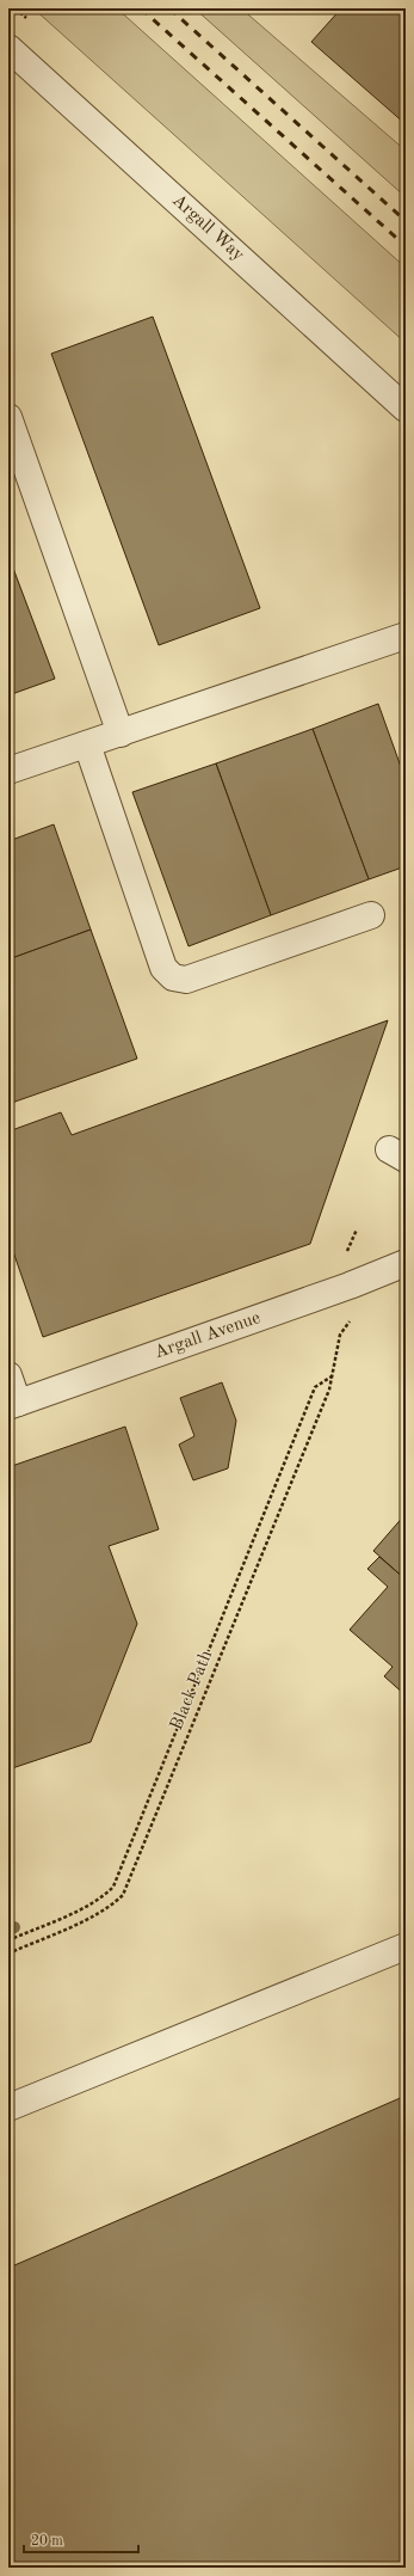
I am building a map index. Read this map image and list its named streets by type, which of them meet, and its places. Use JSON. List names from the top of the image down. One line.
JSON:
{"streets":{"street":["Argall Way","Argall Avenue"],"path":["Black Path"]},"scale_bar":"20 m"}
